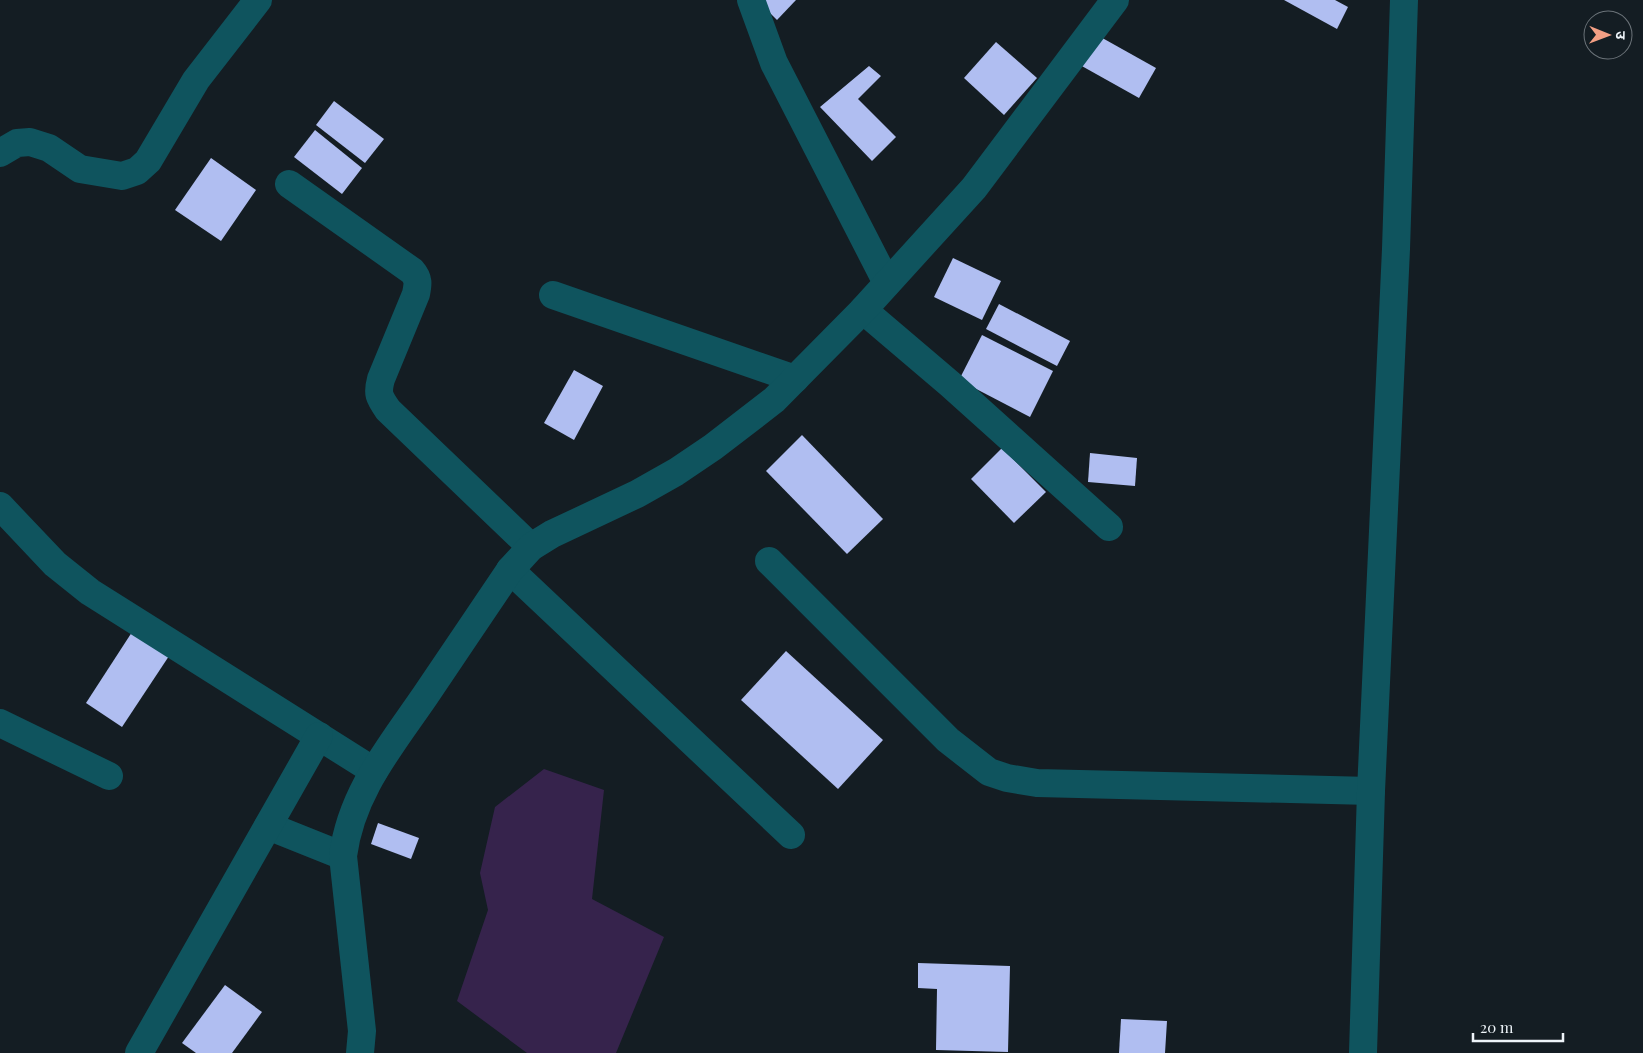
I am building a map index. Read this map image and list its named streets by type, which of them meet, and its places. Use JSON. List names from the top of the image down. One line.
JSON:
{"scale_bar":"20 m","north":"right"}
